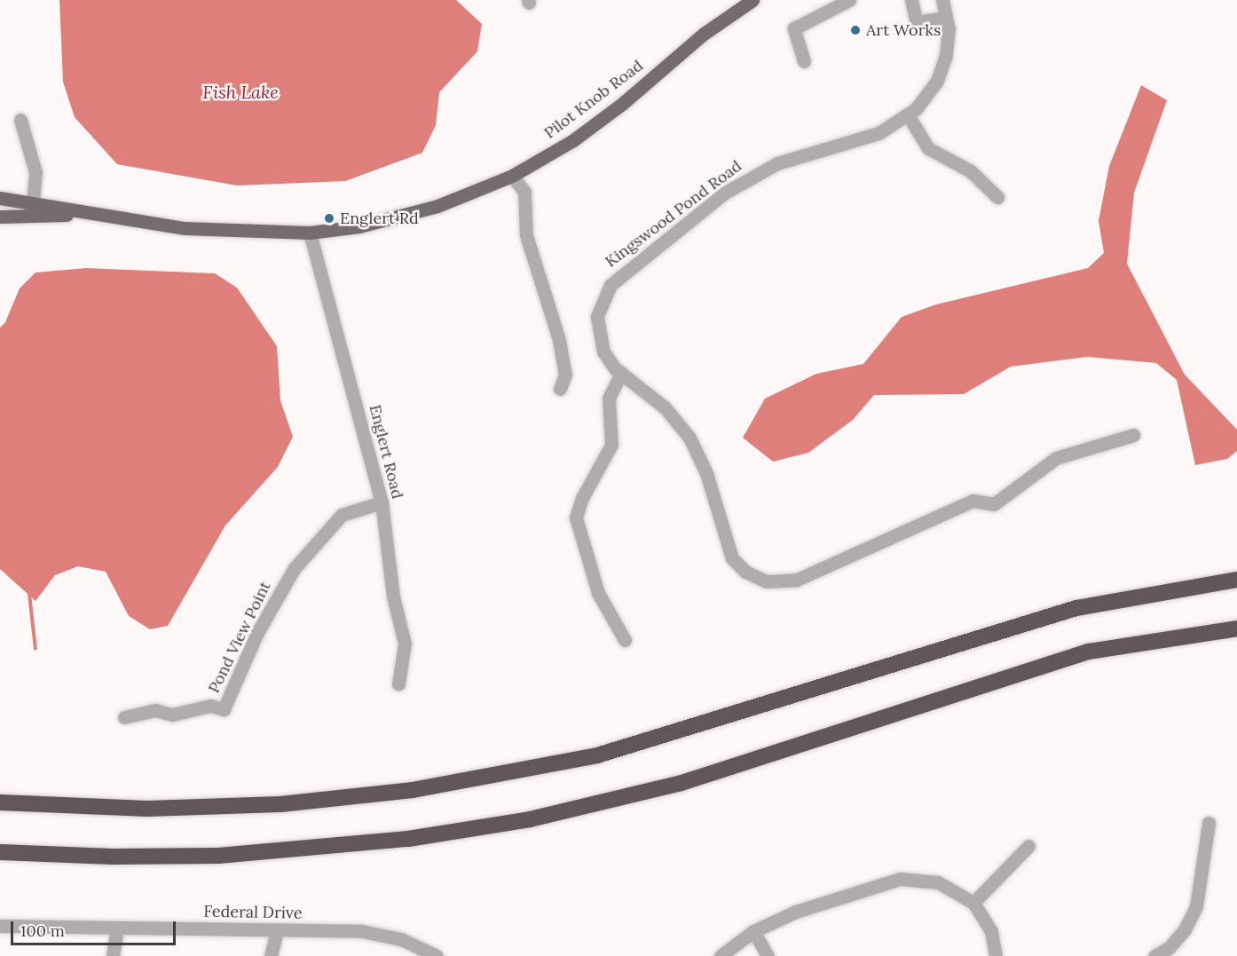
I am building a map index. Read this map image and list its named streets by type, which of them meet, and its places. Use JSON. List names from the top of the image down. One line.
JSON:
{"streets":{"main road":["Pilot Knob Road"],"street":["Kingswood Pond Road","Englert Road","Pond View Point","Federal Drive"]},"crossings":[["Pilot Knob Road","Englert Road"],["Englert Road","Pond View Point"]],"water":["Fish Lake"],"places":["Art Works","Englert Rd"],"scale_bar":"100 m"}
